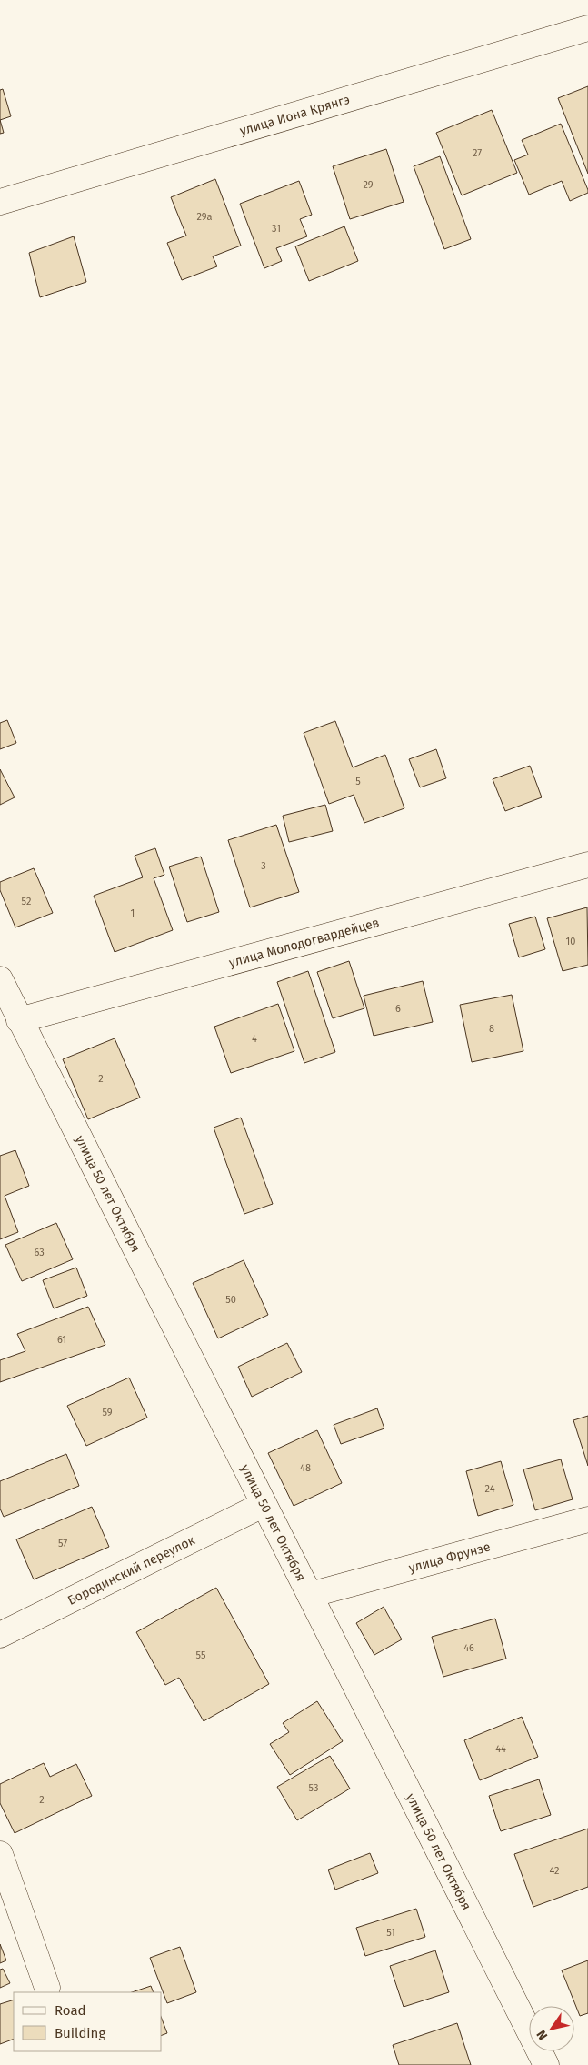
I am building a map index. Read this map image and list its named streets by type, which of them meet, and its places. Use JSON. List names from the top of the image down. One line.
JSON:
{"streets":{"street":["улица Иона Крянгэ","улица Молодогвардейцев","улица 50 лет Октября","улица Фрунзе","Бородинский переулок"]},"crossings":[["улица Молодогвардейцев","улица 50 лет Октября"],["улица 50 лет Октября","улица Фрунзе"],["улица 50 лет Октября","Бородинский переулок"]],"house_numbers":["27","29","29а","31","5","3","52","1","10","6","8","4","2","63","50","61","59","48","24","57","46","55","44","53","2","42","51"],"legend":["Road","Building"],"north":"bottom left"}
